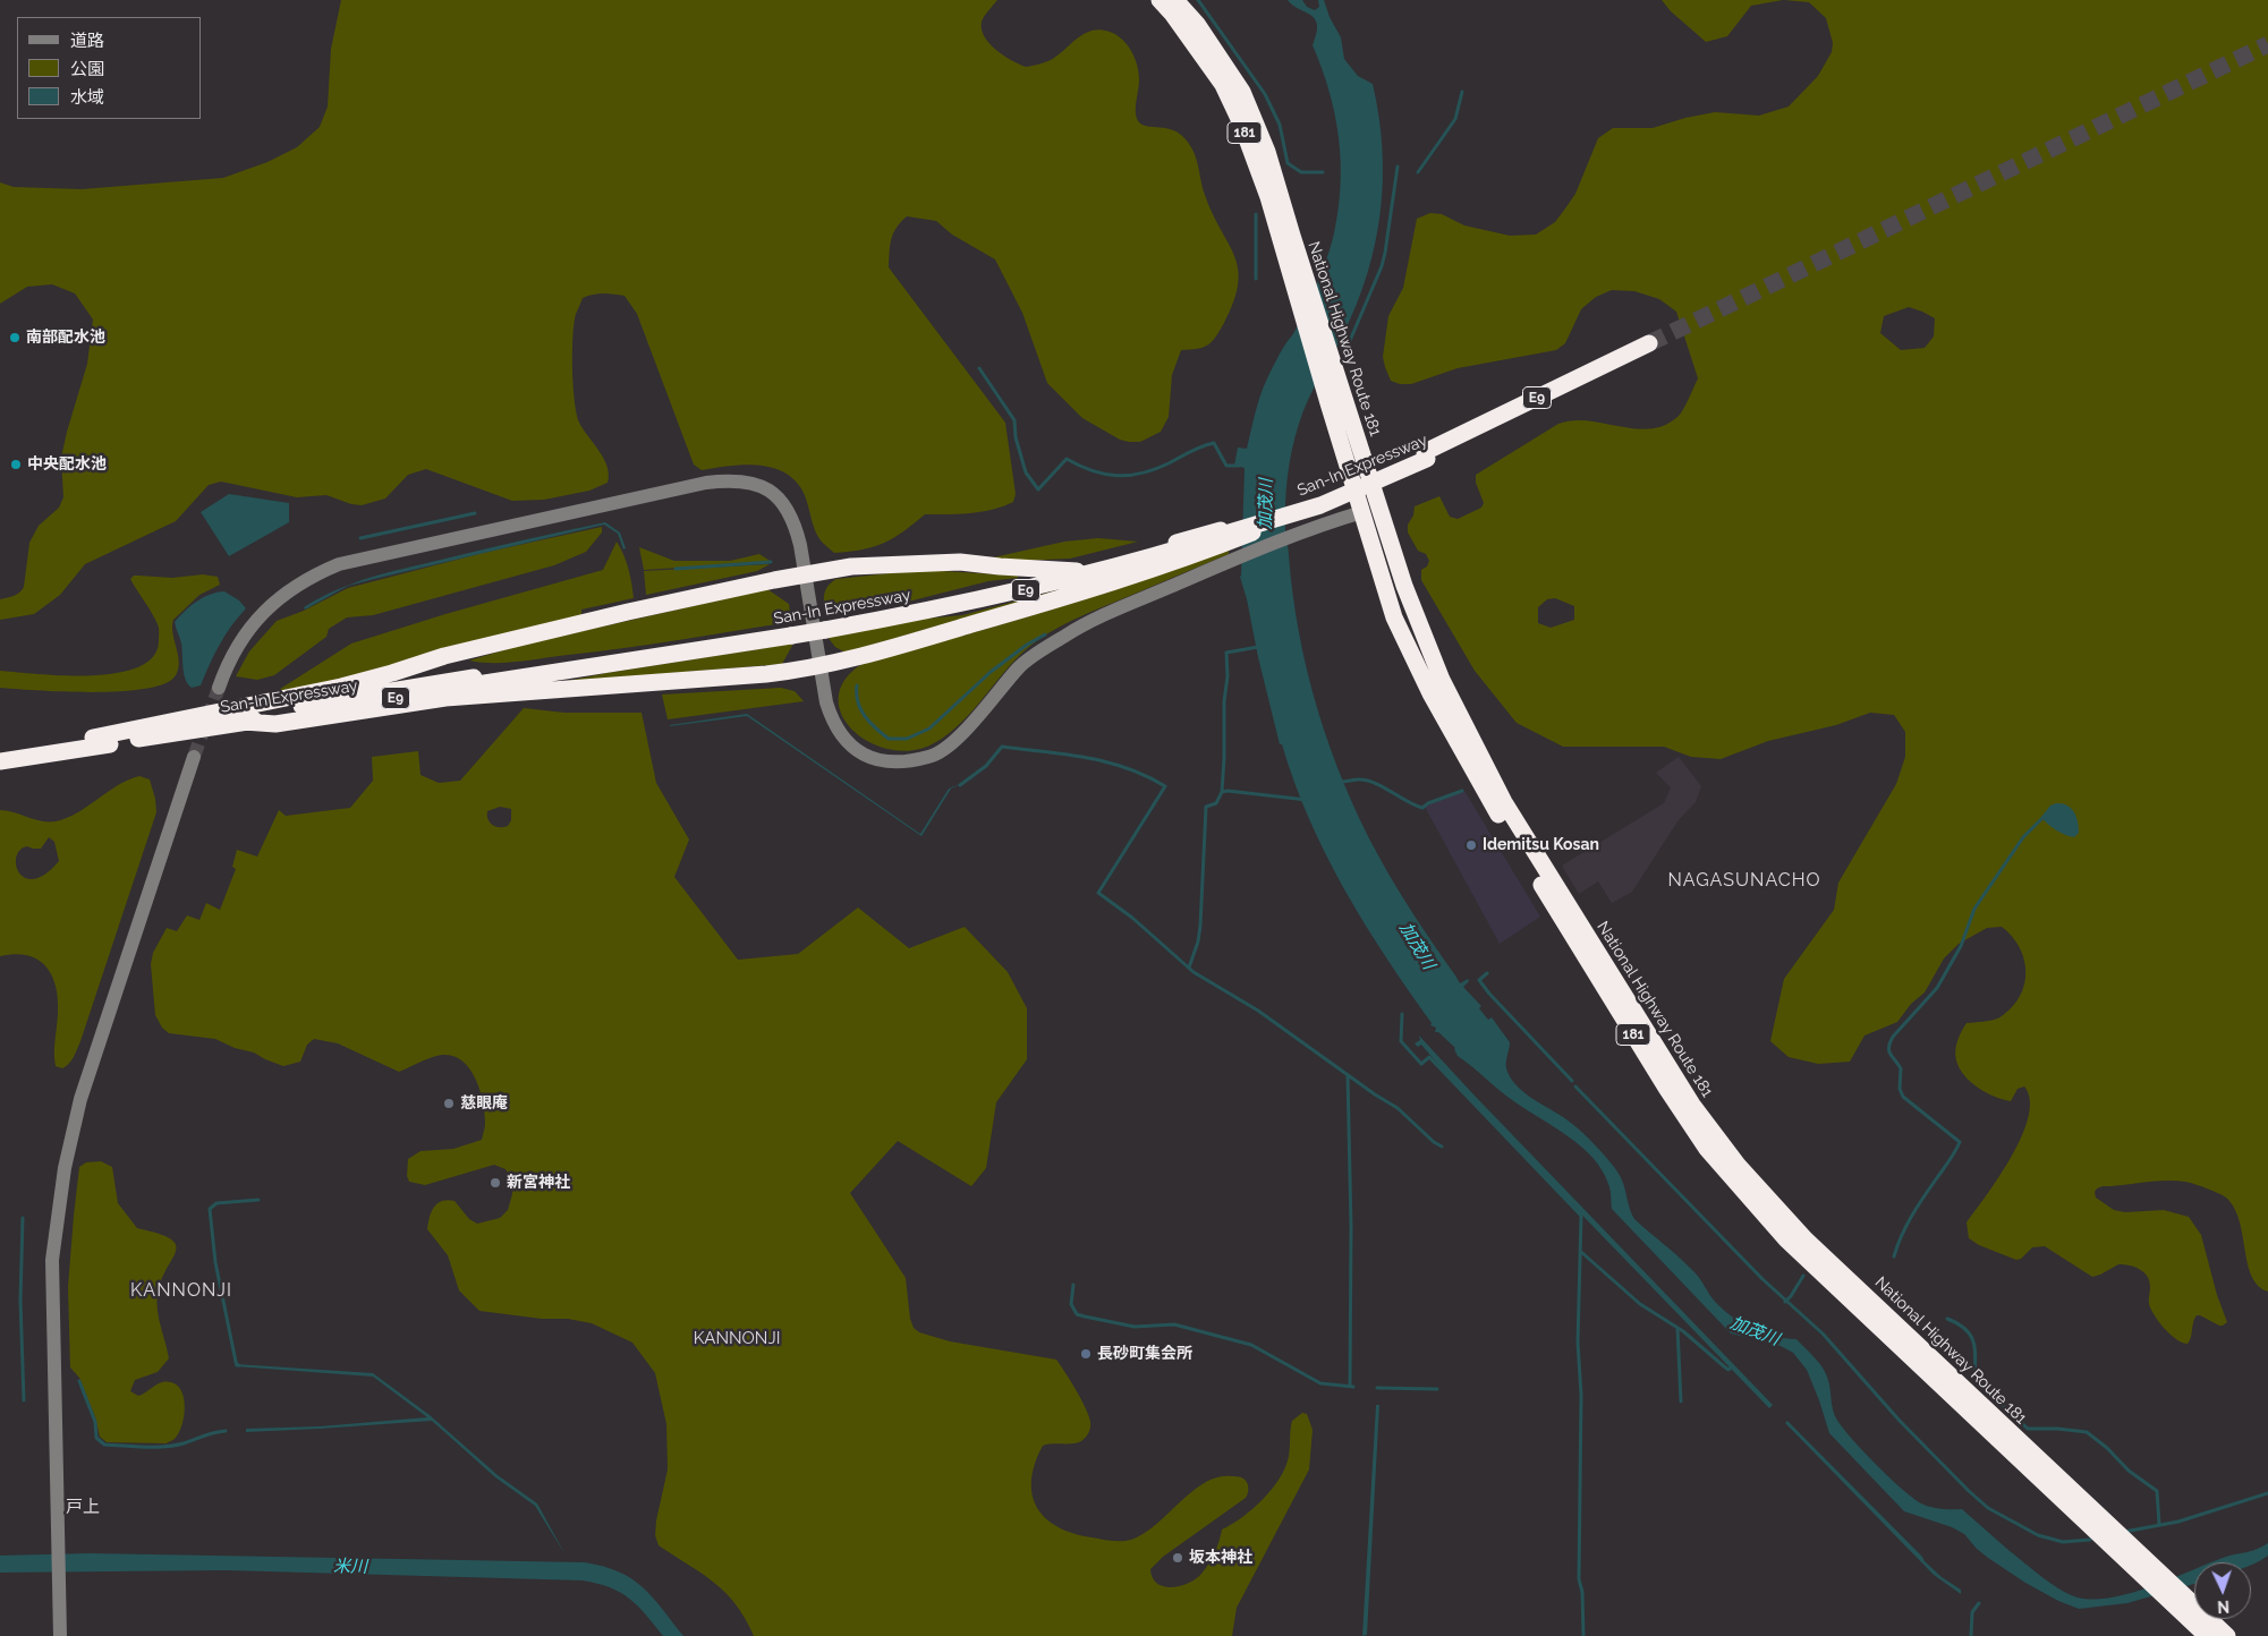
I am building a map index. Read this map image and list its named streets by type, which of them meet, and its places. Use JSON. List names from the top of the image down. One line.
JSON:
{"streets":{"highway":["181","National Highway Route 181","E9","San-In Expressway"]},"districts":["NAGASUNACHO","KANNONJI","KANNONJI","戸上"],"water":["加茂川","米川"],"places":["南部配水池","中央配水池","Idemitsu Kosan","慈眼庵","新宮神社","長砂町集会所","坂本神社"],"legend":["道路","公園","水域"],"north":"bottom"}
